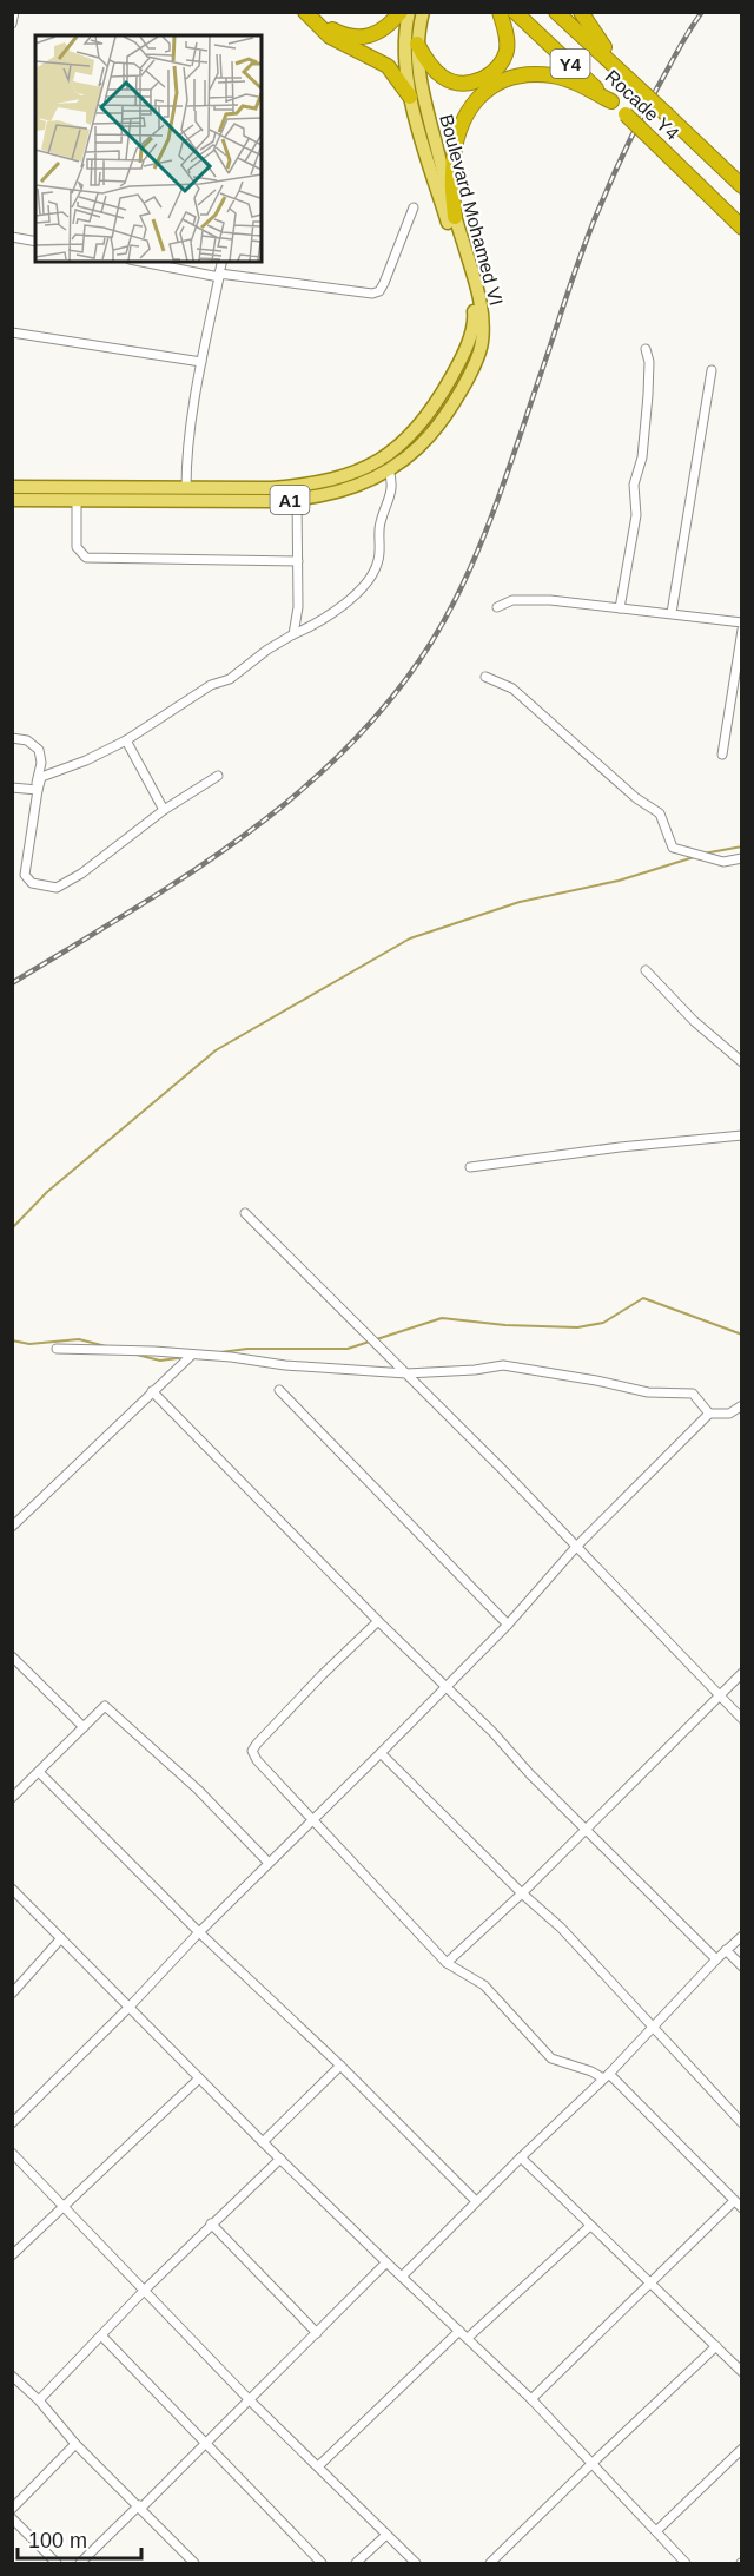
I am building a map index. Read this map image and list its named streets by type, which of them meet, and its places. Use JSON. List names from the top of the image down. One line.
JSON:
{"streets":{"highway":["Y4","Rocade Y4"],"main road":["Boulevard Mohamed VI","A1"]},"scale_bar":"100 m"}
